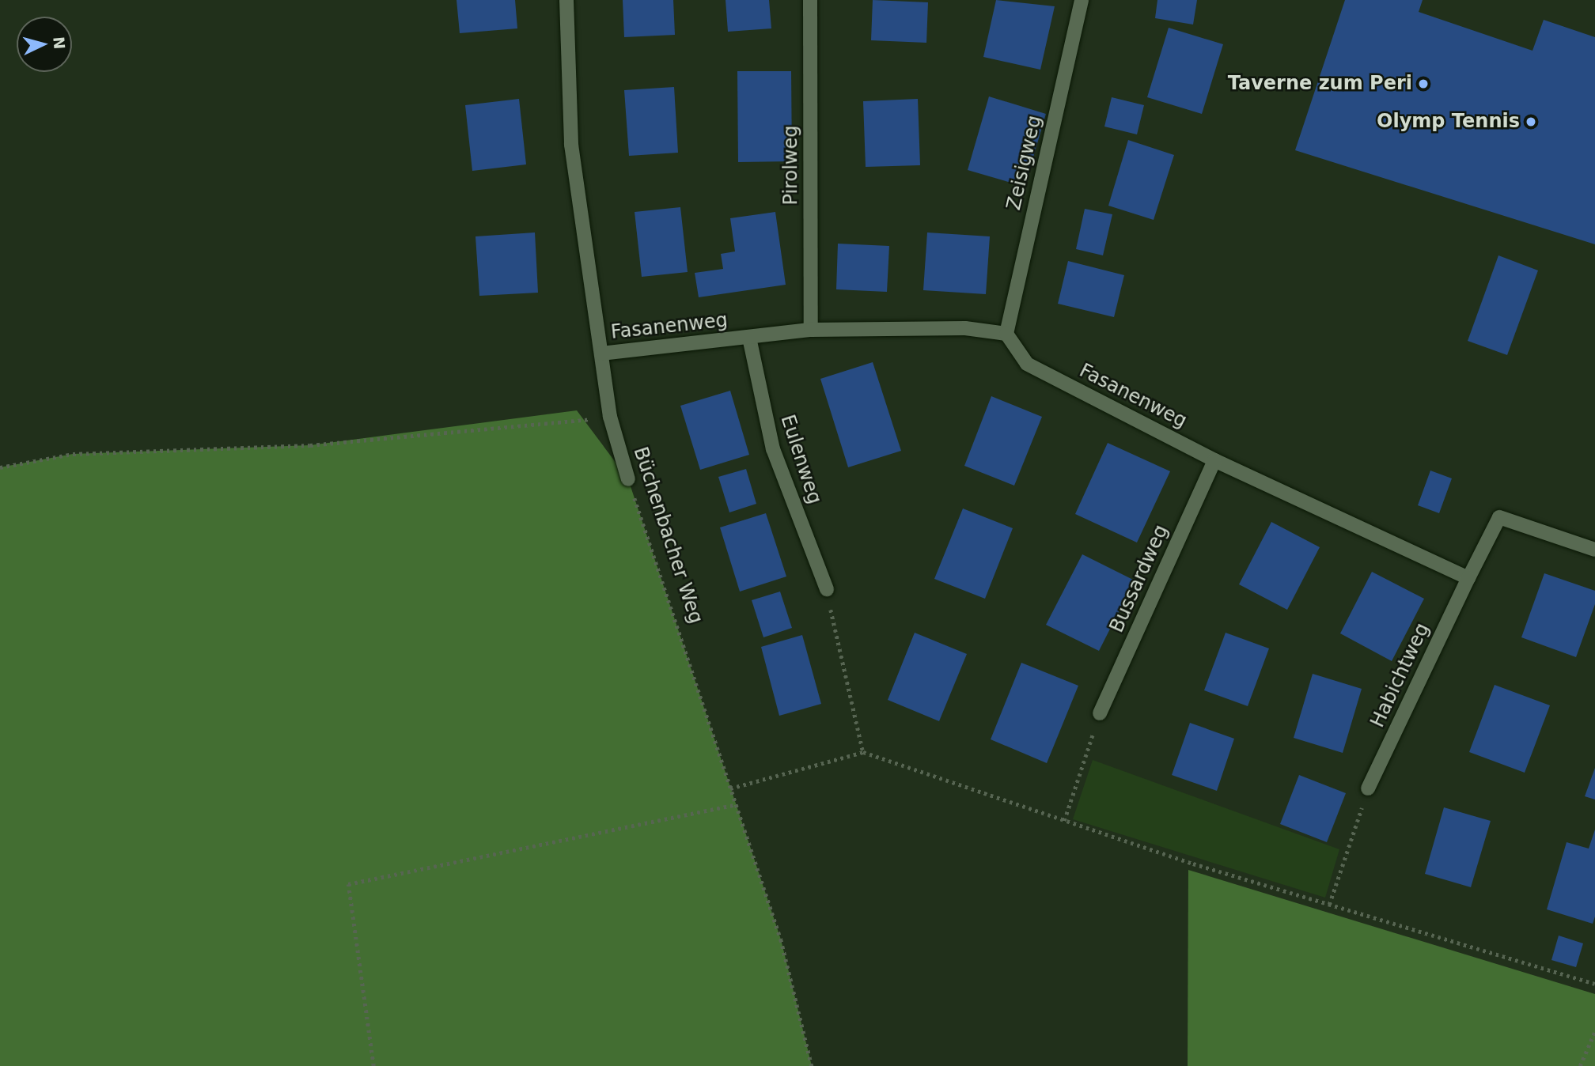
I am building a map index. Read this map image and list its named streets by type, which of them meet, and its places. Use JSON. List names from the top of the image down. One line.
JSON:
{"streets":{"street":["Zeisigweg","Pirolweg","Fasanenweg","Eulenweg","Büchenbacher Weg","Bussardweg","Habichtweg"]},"crossings":[["Zeisigweg","Fasanenweg"],["Pirolweg","Fasanenweg"],["Fasanenweg","Eulenweg"],["Fasanenweg","Büchenbacher Weg"],["Fasanenweg","Bussardweg"],["Fasanenweg","Habichtweg"]],"places":["Taverne zum Peri","Olymp Tennis"],"north":"right"}
